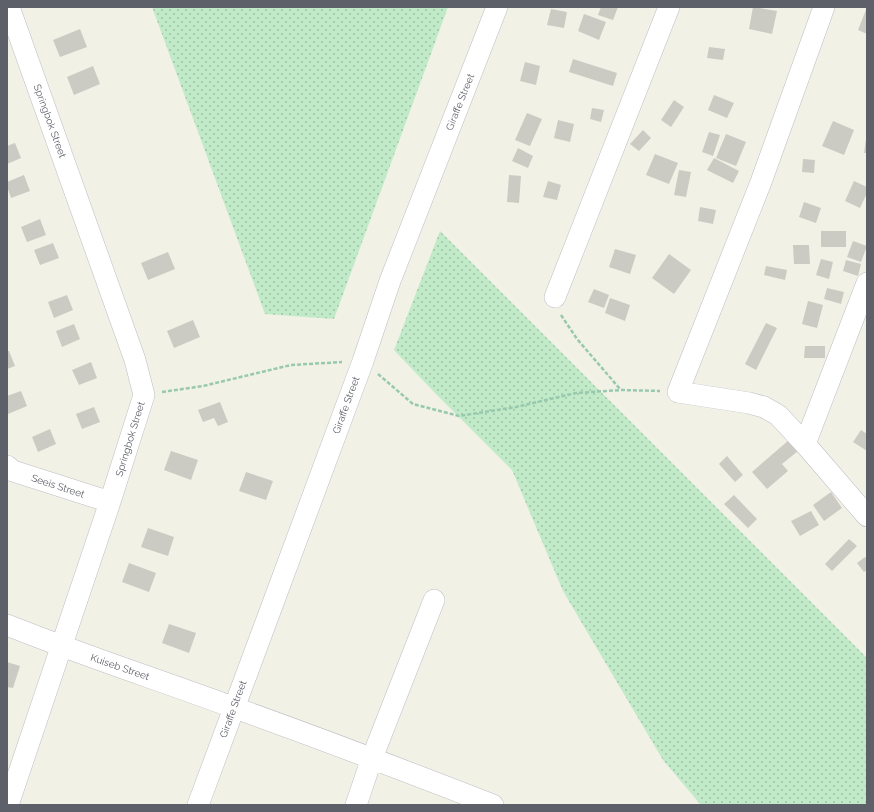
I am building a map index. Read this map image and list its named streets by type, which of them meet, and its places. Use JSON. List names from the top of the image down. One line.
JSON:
{"streets":{"street":["Giraffe Street","Springbok Street","Seeis Street","Kuiseb Street"]},"crossings":[["Giraffe Street","Kuiseb Street"],["Springbok Street","Seeis Street"],["Springbok Street","Kuiseb Street"]]}
